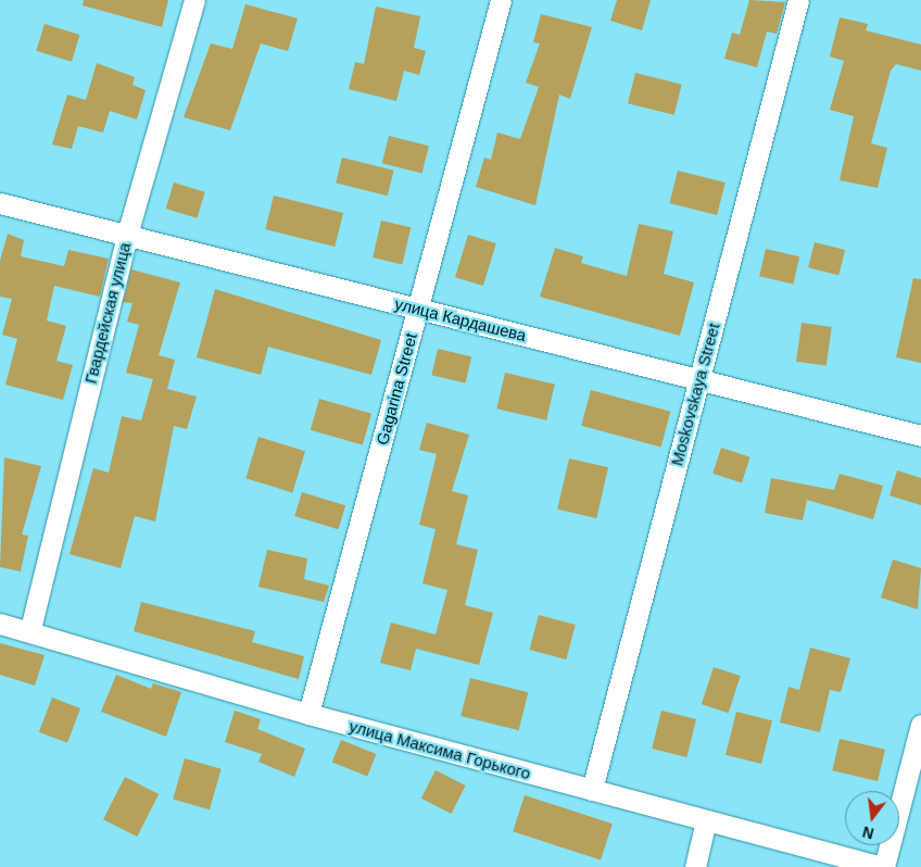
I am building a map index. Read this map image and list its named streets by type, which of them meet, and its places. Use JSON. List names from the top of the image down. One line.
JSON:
{"streets":{"street":["Гвардейская улица","улица Кардашева","Gagarina Street","Moskovskaya Street","улица Максима Горького"]},"crossings":[["Гвардейская улица","улица Кардашева"],["Гвардейская улица","улица Максима Горького"],["улица Кардашева","Gagarina Street"],["улица Кардашева","Moskovskaya Street"],["Gagarina Street","улица Максима Горького"],["Moskovskaya Street","улица Максима Горького"]],"north":"bottom"}
